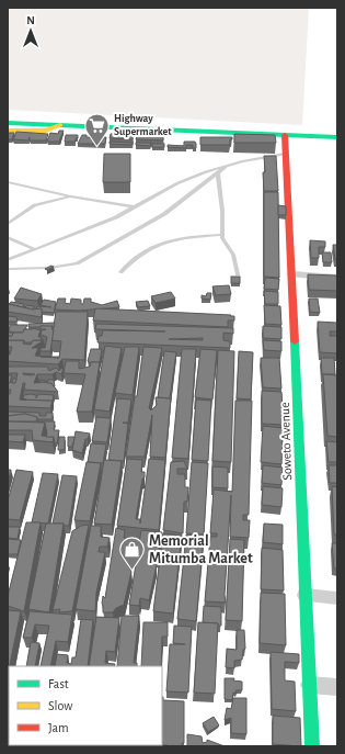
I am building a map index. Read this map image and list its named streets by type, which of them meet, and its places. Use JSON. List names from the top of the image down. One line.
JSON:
{"streets":{"main road":["Soweto Avenue"]},"places":{"supermarket":["Highway Supermarket"],"shop":["Memorial Mitumba Market"]},"legend":["Fast","Slow","Jam"],"north":"top"}
